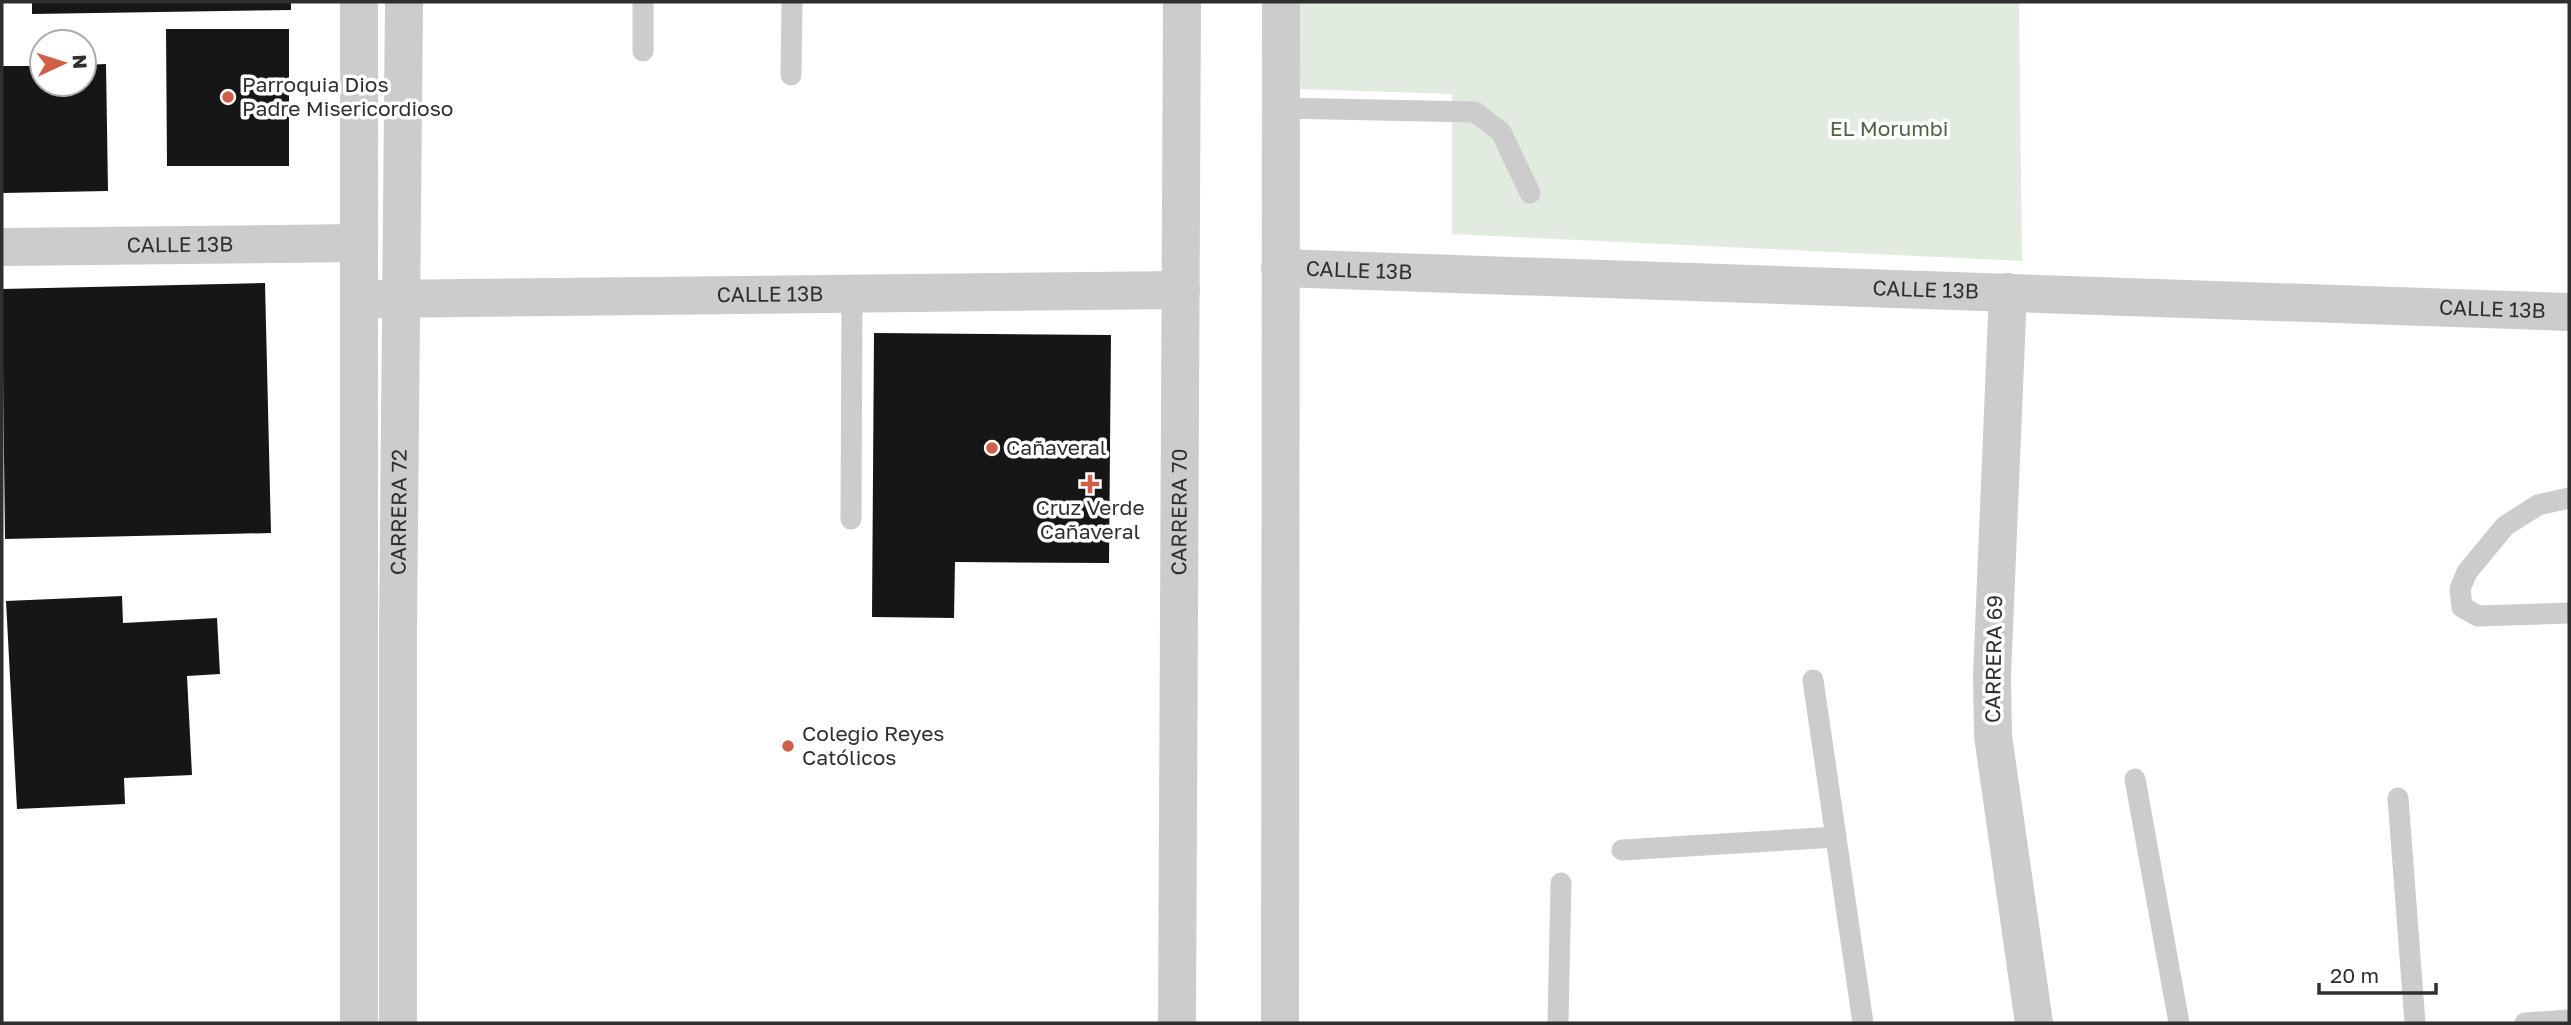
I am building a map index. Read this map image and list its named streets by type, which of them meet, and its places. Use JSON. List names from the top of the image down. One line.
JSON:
{"streets":{"street":["CALLE 13B","CARRERA 72","CARRERA 70","CARRERA 69"]},"crossings":[["CALLE 13B","CARRERA 72"],["CALLE 13B","CARRERA 70"],["CALLE 13B","CARRERA 69"]],"parks":["EL Morumbi"],"places":{"other":["Parroquia Dios Padre Misericordioso","Cañaveral","Colegio Reyes Católicos"],"health":["Cruz Verde Cañaveral"]},"scale_bar":"20 m","north":"right"}
